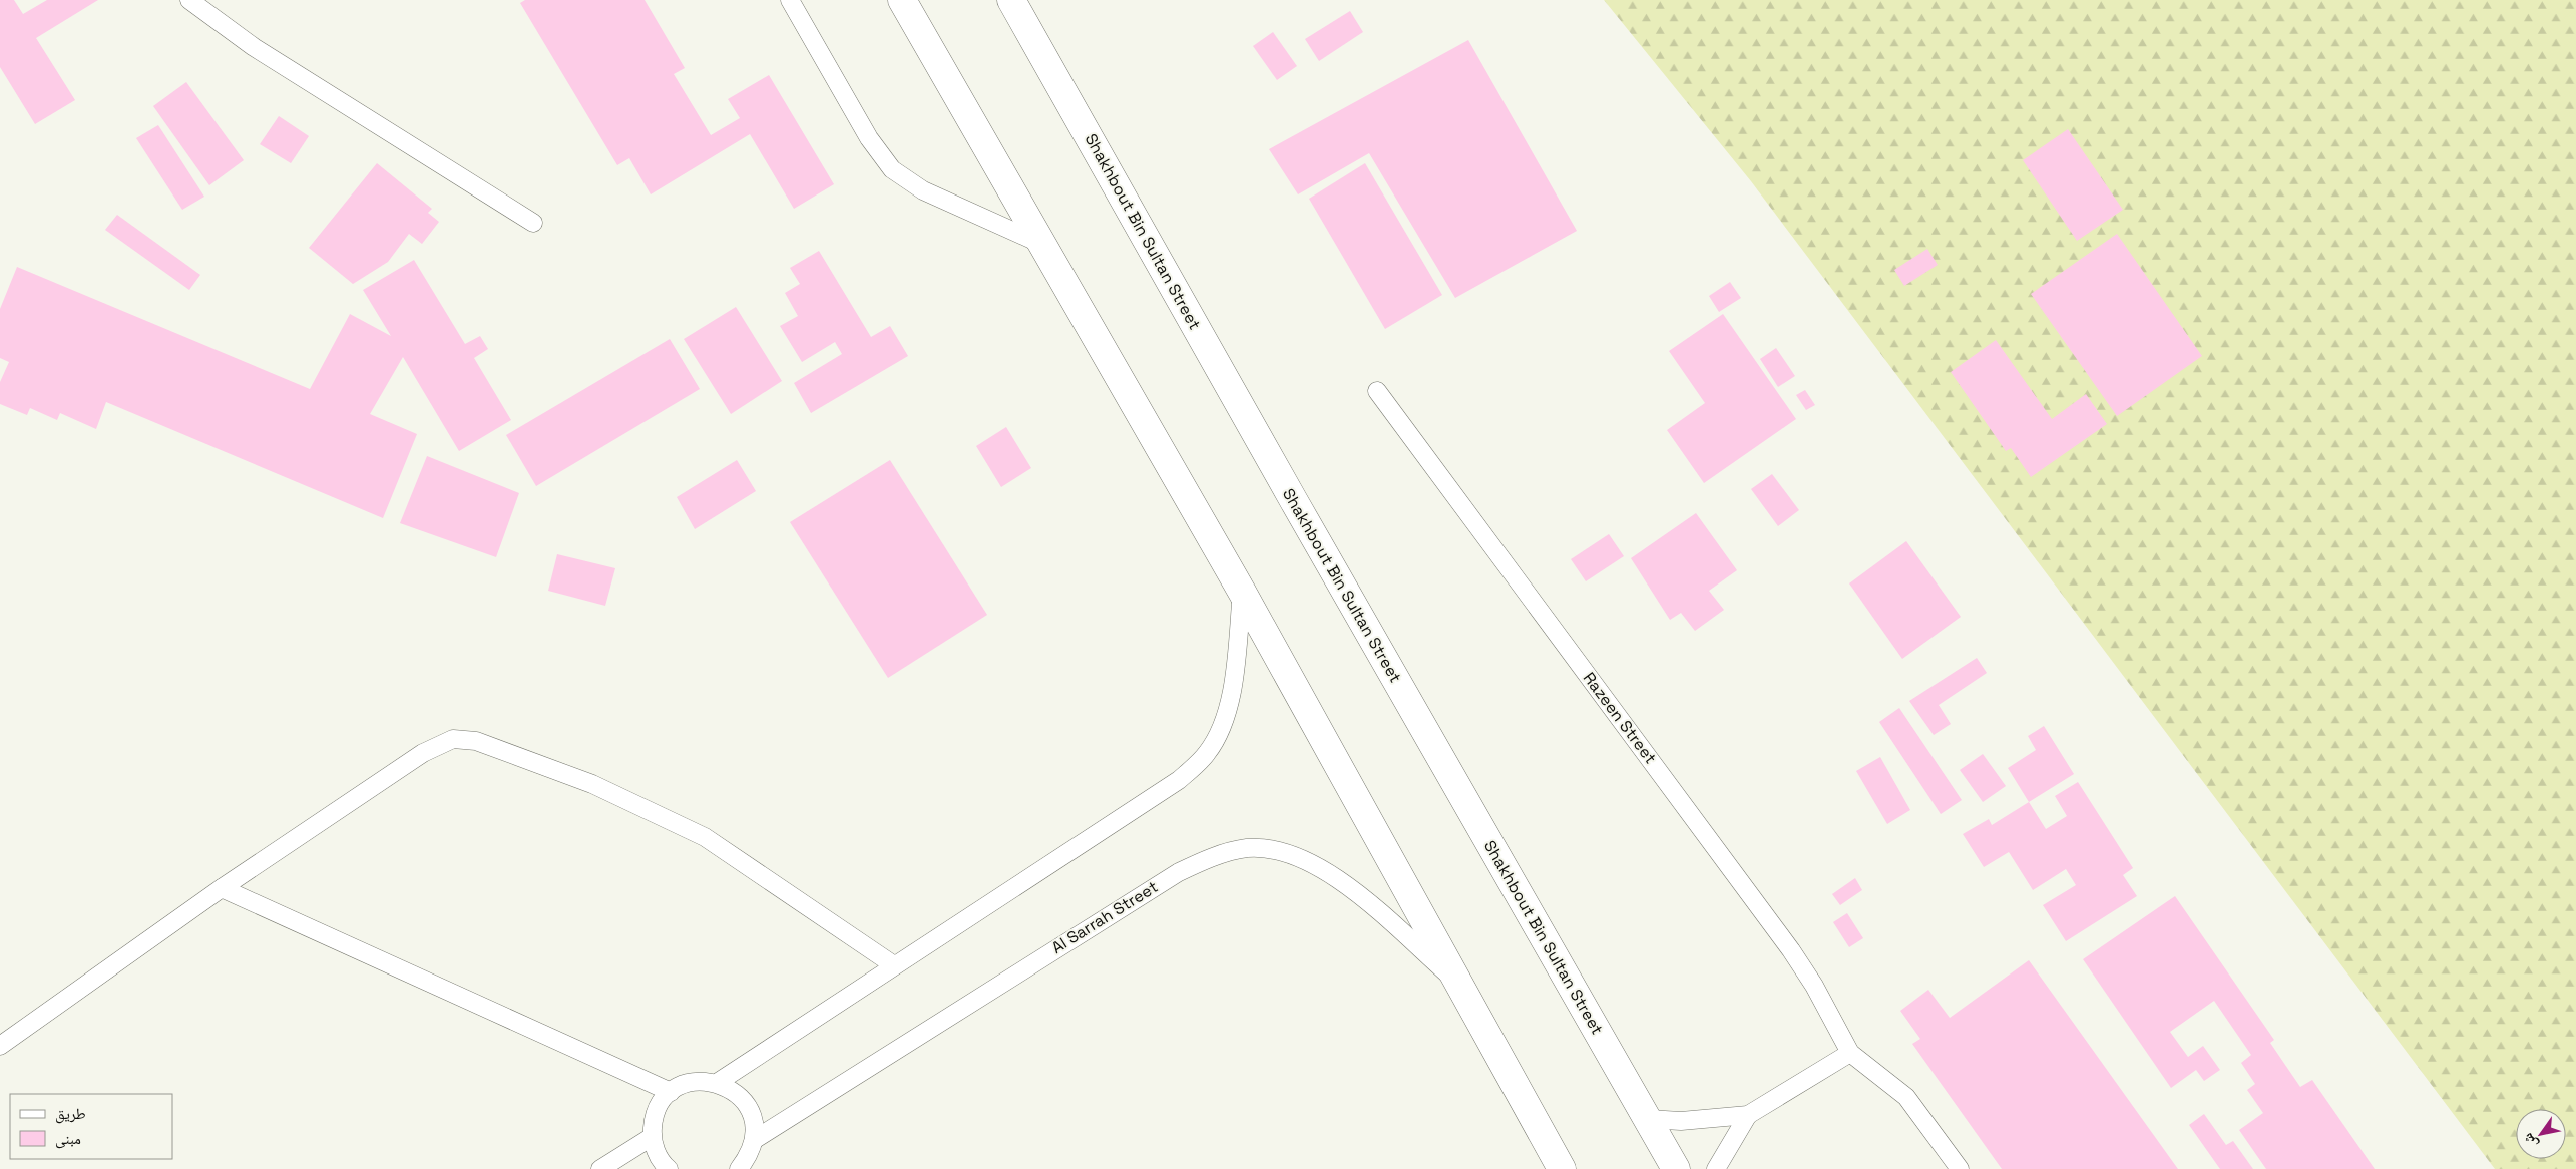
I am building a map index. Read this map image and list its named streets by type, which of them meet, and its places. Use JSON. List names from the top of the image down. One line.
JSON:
{"streets":{"main road":["Shakhbout Bin Sultan Street"],"lane":["Razeen Street","Al Sarrah Street"]},"legend":["طريق","مبنى"],"north":"bottom left"}
